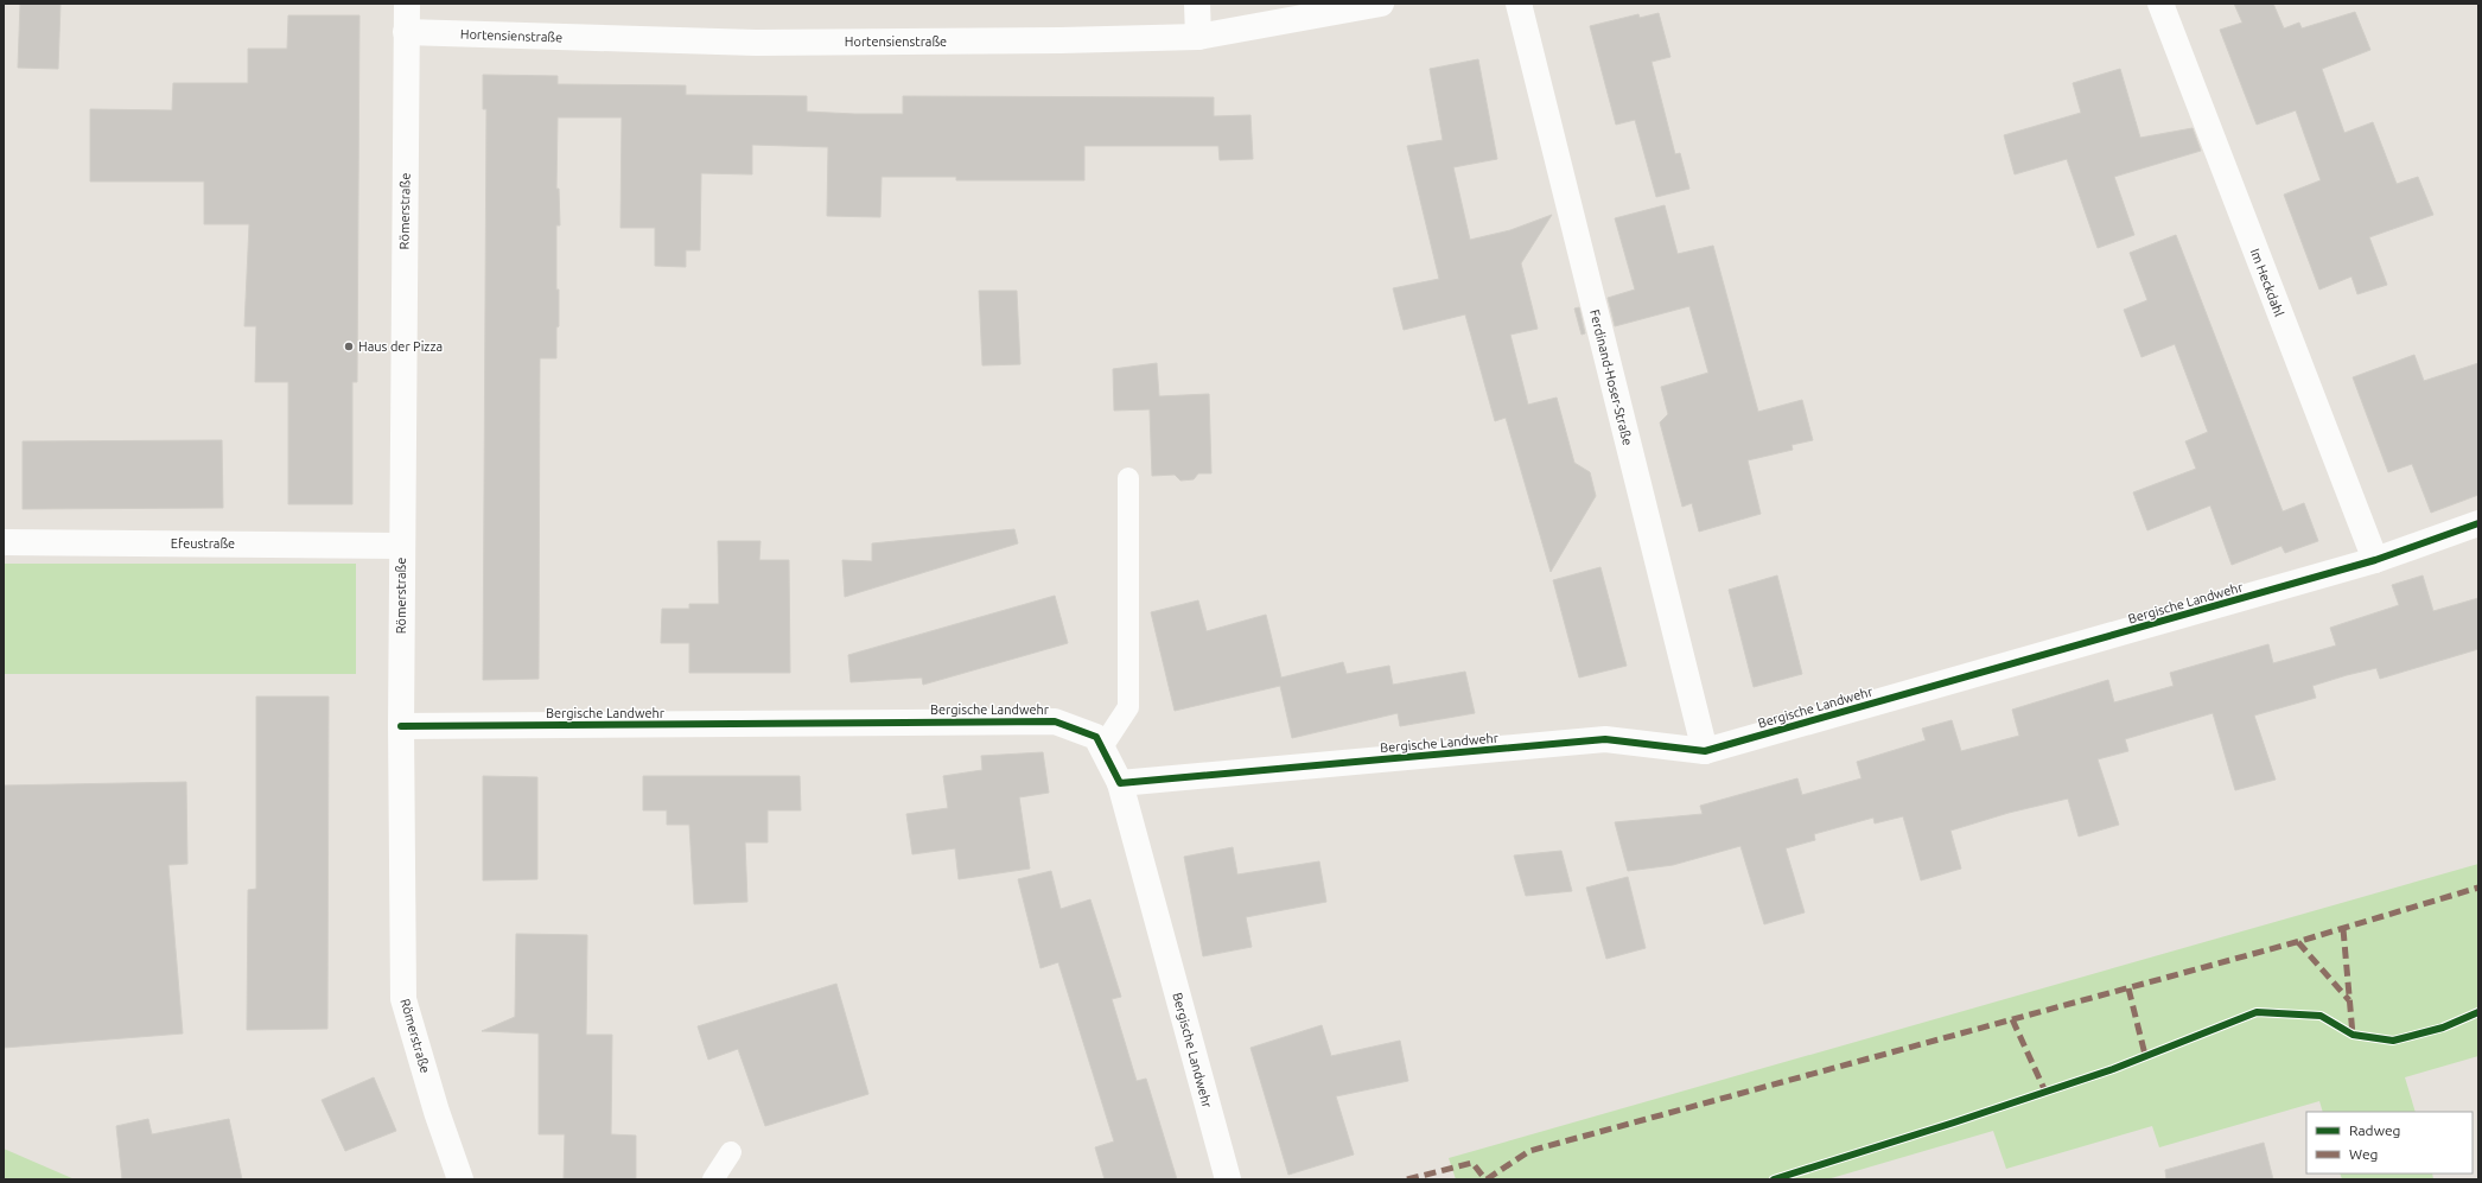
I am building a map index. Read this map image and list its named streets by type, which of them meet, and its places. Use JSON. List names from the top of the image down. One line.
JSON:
{"streets":{"street":["Hortensienstraße","Römerstraße","Im Heckdahl","Ferdinand-Hoser-Straße","Efeustraße","Bergische Landwehr"]},"crossings":[["Hortensienstraße","Römerstraße"],["Römerstraße","Efeustraße"],["Römerstraße","Bergische Landwehr"],["Im Heckdahl","Bergische Landwehr"],["Ferdinand-Hoser-Straße","Bergische Landwehr"]],"places":["Haus der Pizza"],"legend":["Radweg","Weg"]}
